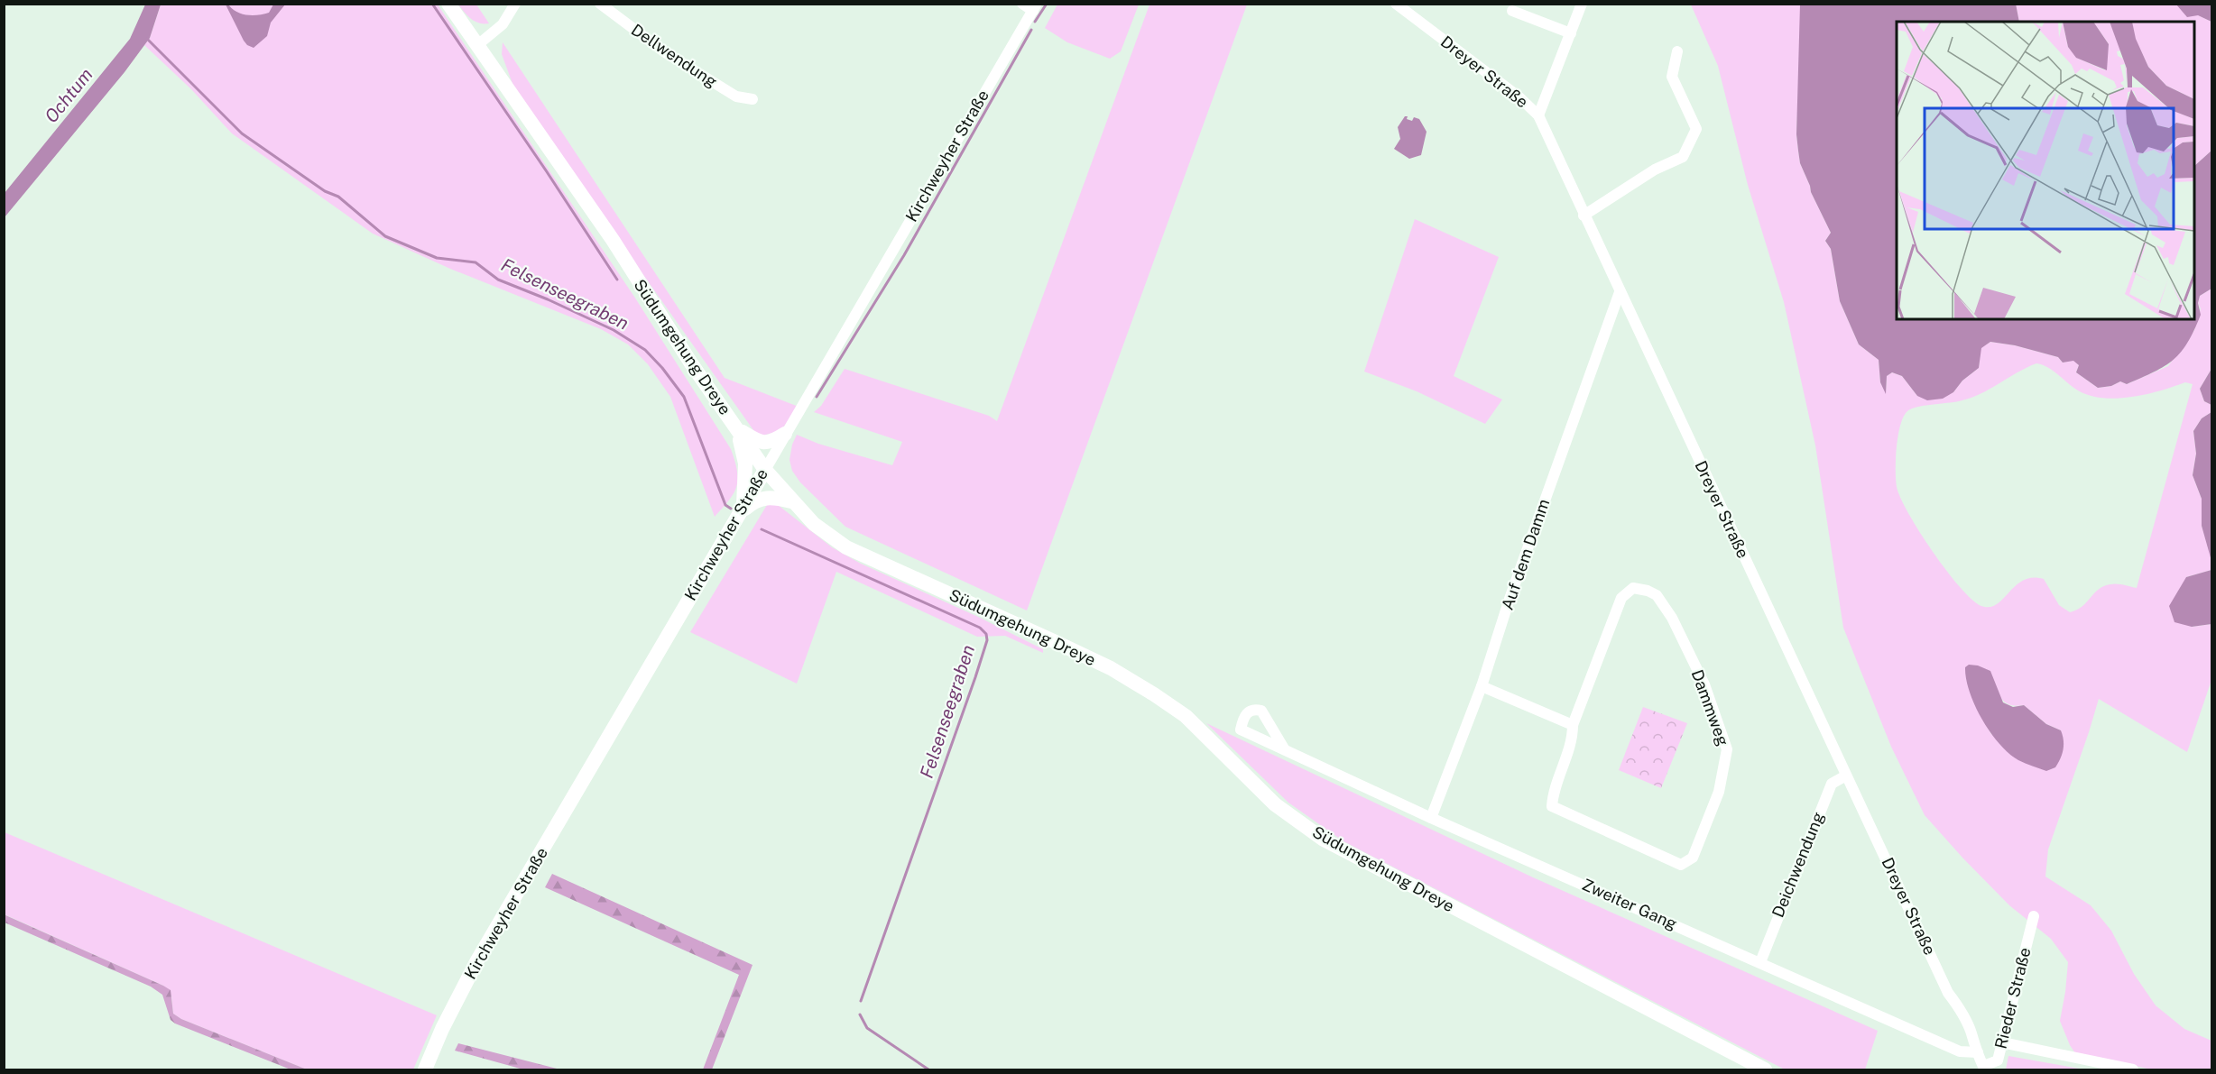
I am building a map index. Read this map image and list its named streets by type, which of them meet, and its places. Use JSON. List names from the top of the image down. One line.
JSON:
{"streets":{"main road":["Kirchweyher Straße","Südumgehung Dreye"],"street":["Dellwendung","Dreyer Straße","Auf dem Damm","Dammweg","Deichwendung","Zweiter Gang","Rieder Straße"]},"crossings":[["Dreyer Straße","Auf dem Damm"],["Dreyer Straße","Deichwendung"],["Dreyer Straße","Zweiter Gang"],["Dreyer Straße","Rieder Straße"],["Kirchweyher Straße","Südumgehung Dreye"],["Auf dem Damm","Zweiter Gang"],["Deichwendung","Zweiter Gang"]],"water":["Ochtum","Felsenseegraben"]}
